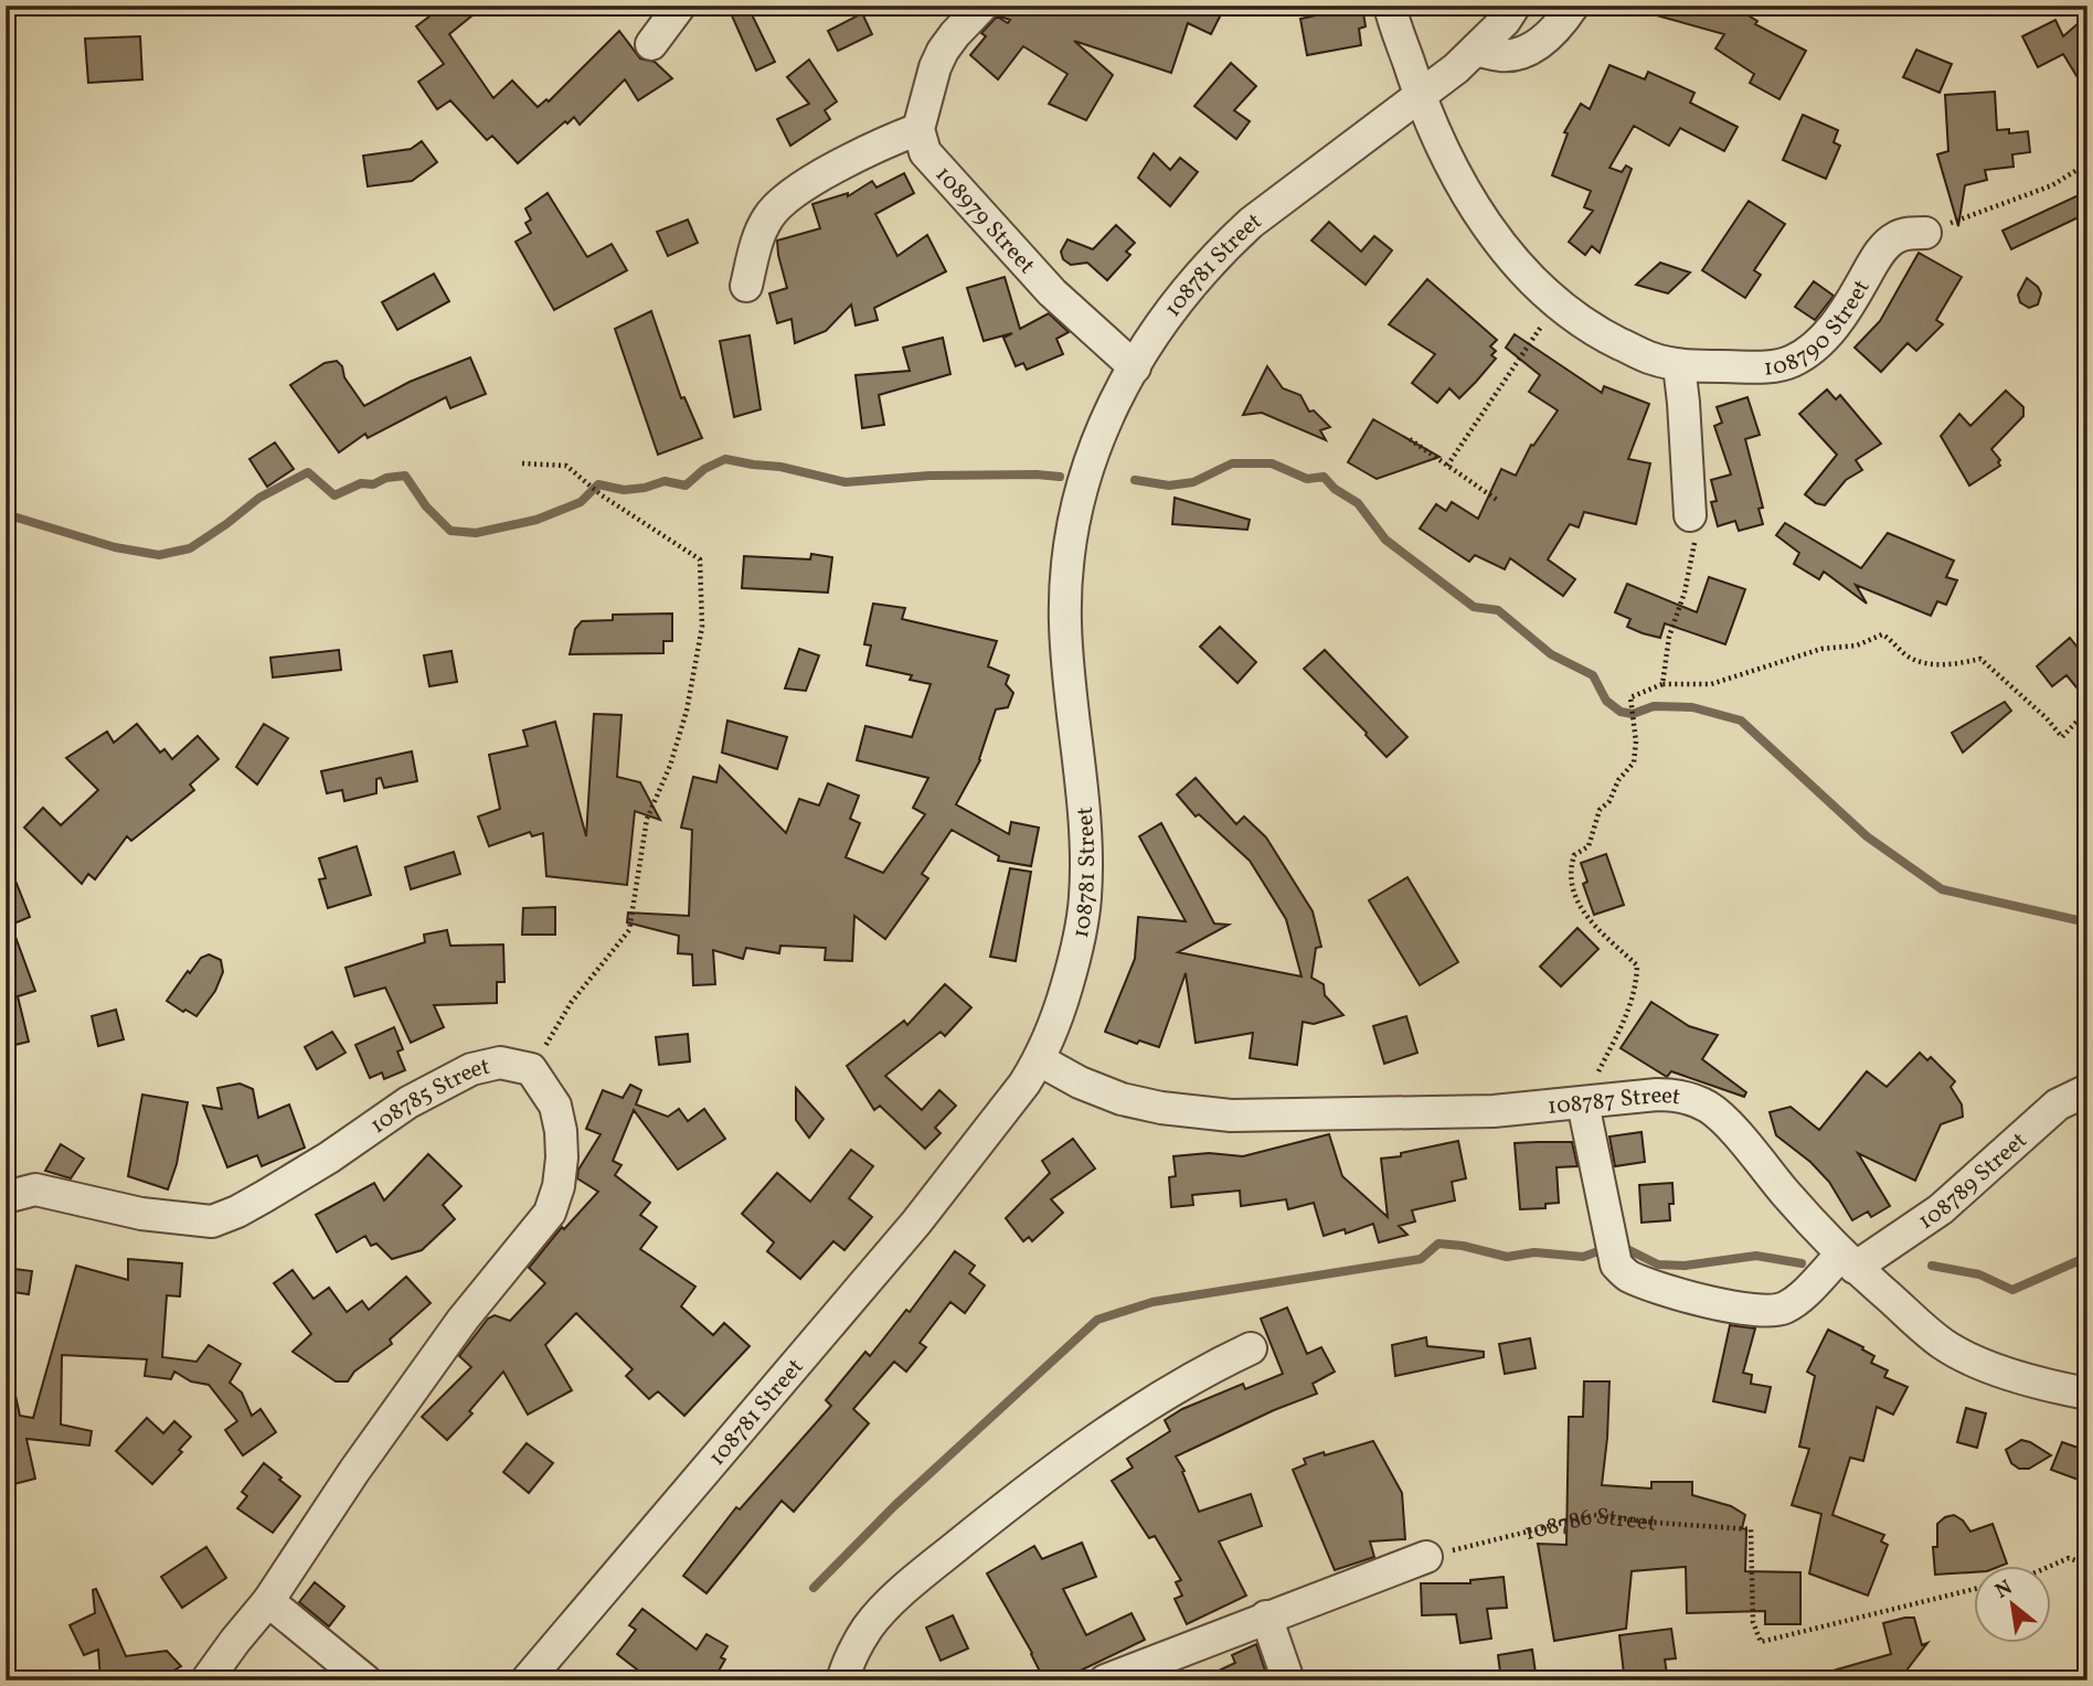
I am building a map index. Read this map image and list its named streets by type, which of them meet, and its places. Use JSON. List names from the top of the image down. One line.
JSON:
{"streets":{"street":["108979 Street","108781 Street","108790 Street","108785 Street","108787 Street","108789 Street"],"path":["108786 Street"]},"crossings":[["108979 Street","108781 Street"],["108781 Street","108790 Street"],["108781 Street","108787 Street"],["108787 Street","108789 Street"]],"north":"top left"}
